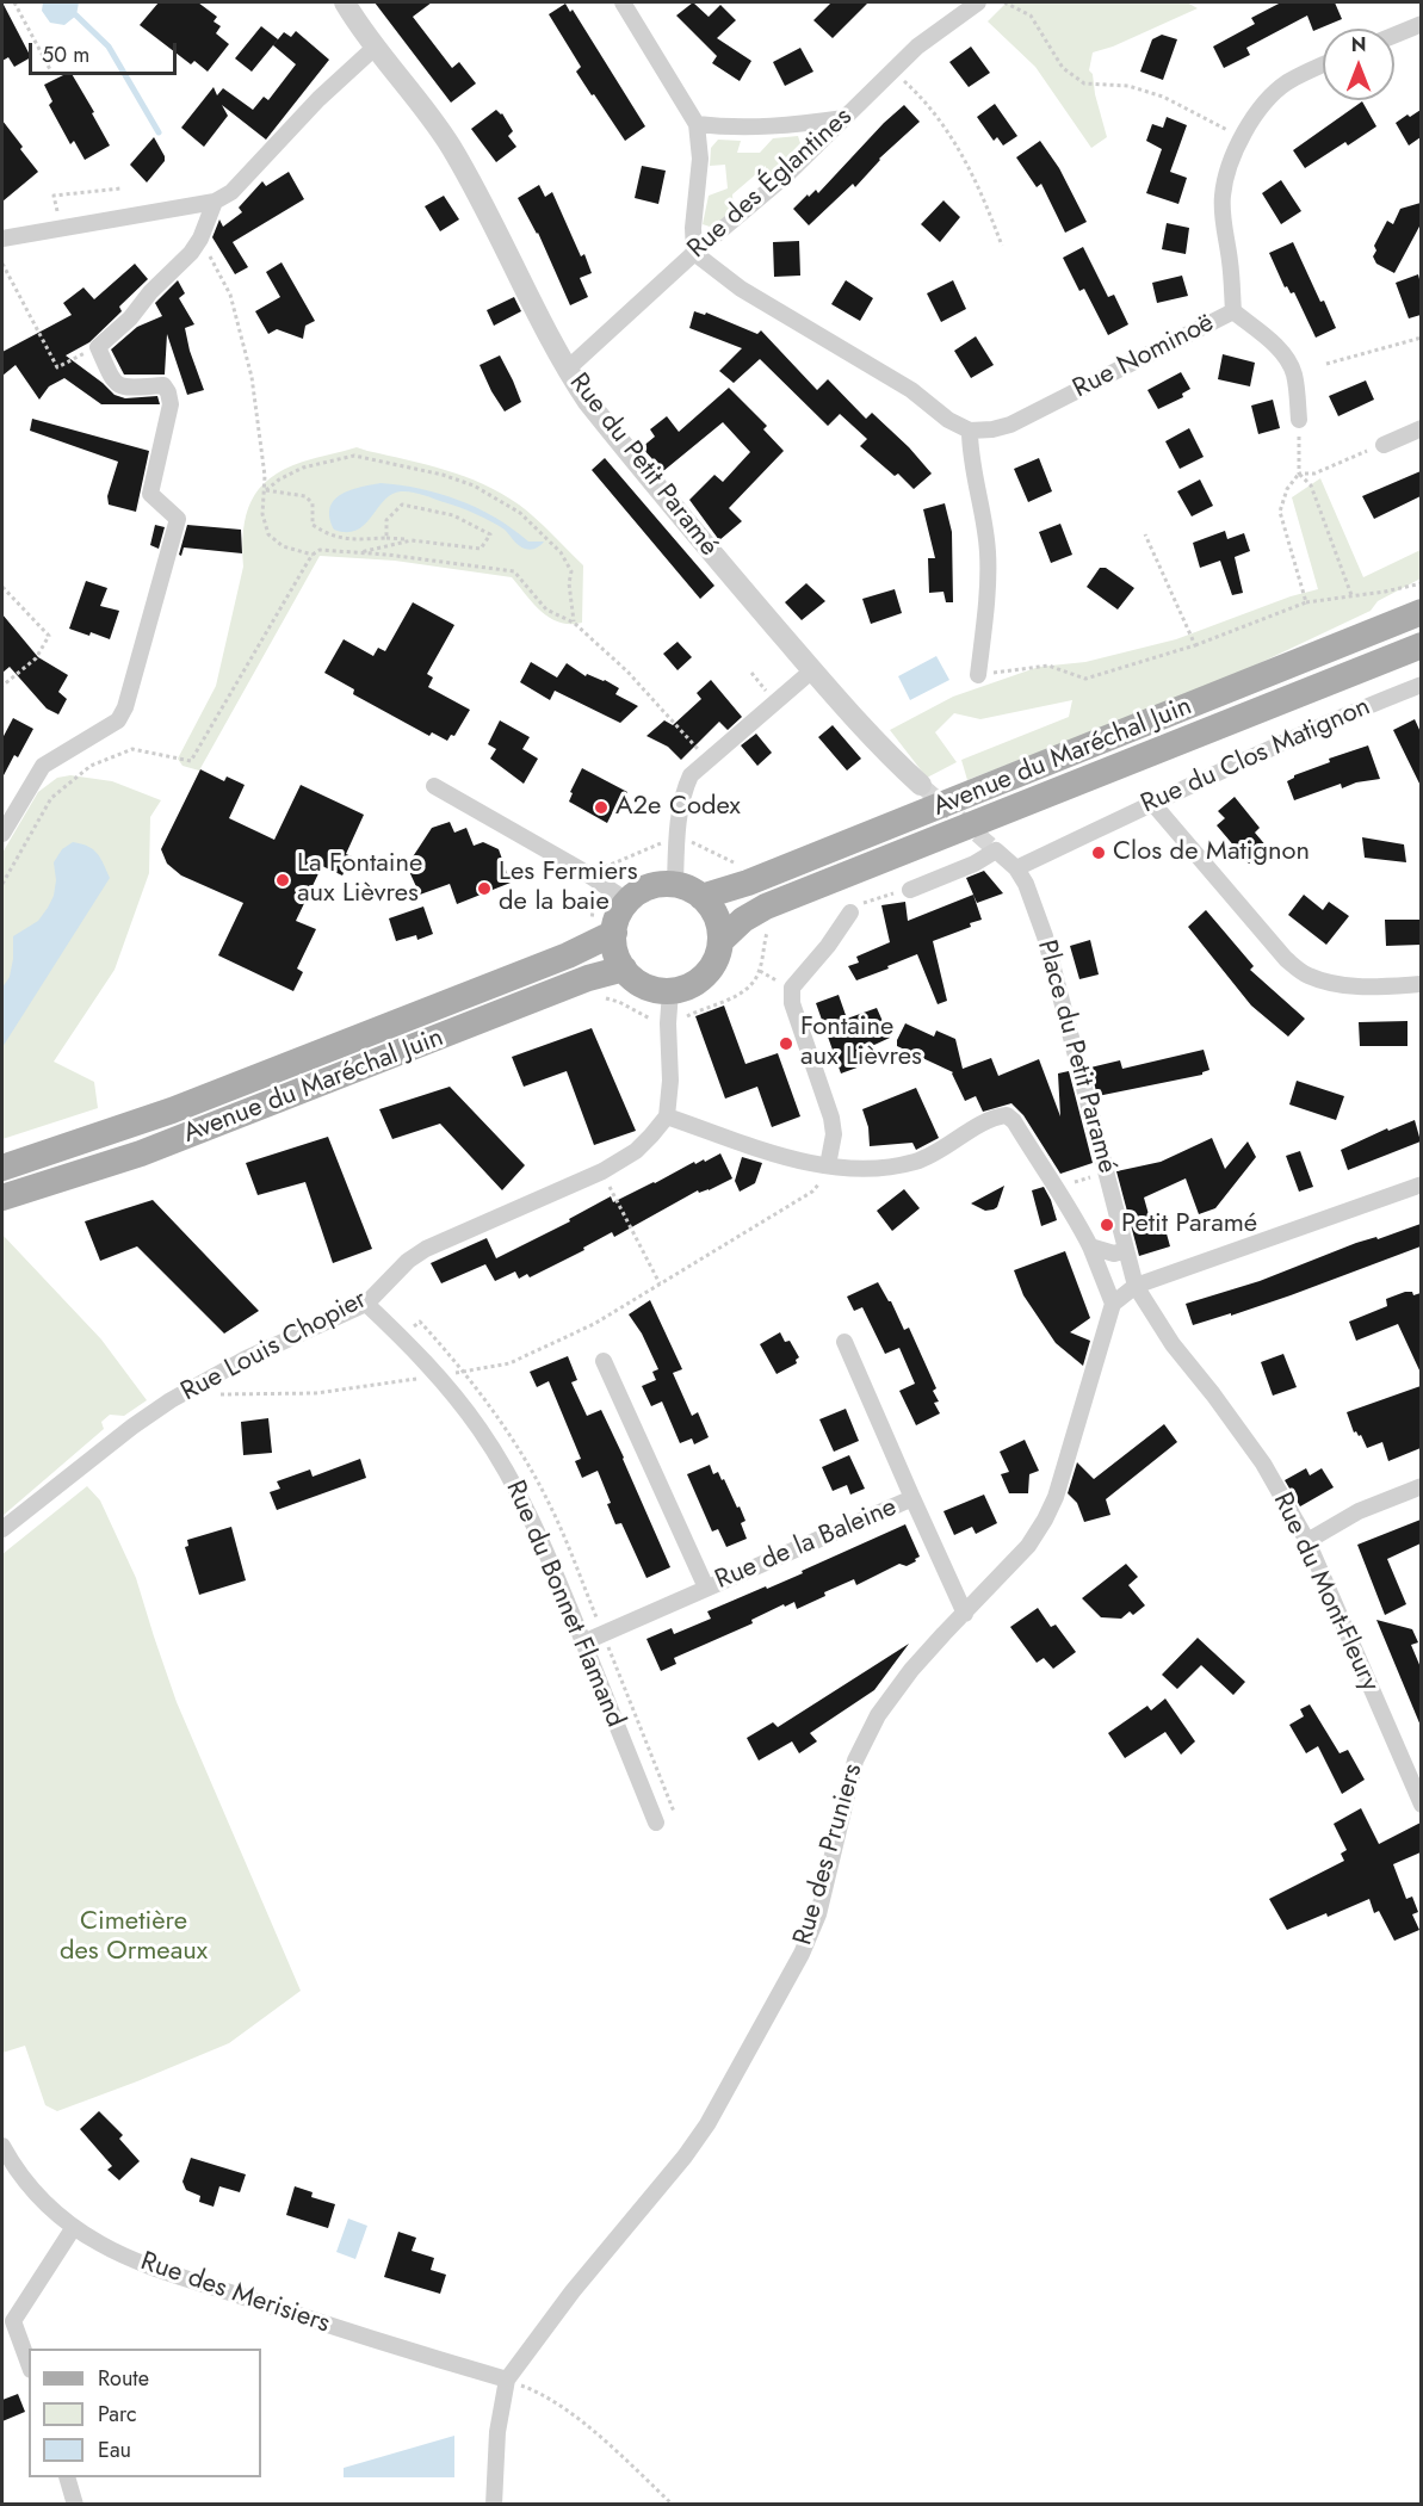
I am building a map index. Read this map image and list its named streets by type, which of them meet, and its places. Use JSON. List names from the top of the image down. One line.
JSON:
{"streets":{"main road":["Avenue du Maréchal Juin"],"street":["Rue des Églantines","Rue Nominoë","Rue du Petit Paramé","Rue du Clos Matignon","Place du Petit Paramé","Rue Louis Chopier","Rue de la Baleine","Rue du Mont-Fleury","Rue du Bonnet Flamand","Rue des Pruniers","Rue des Merisiers"]},"crossings":[["Rue des Églantines","Rue du Petit Paramé"],["Rue du Clos Matignon","Place du Petit Paramé"],["Place du Petit Paramé","Rue du Mont-Fleury"],["Place du Petit Paramé","Rue des Pruniers"],["Rue Louis Chopier","Rue du Bonnet Flamand"],["Rue de la Baleine","Rue du Bonnet Flamand"],["Rue de la Baleine","Rue des Pruniers"],["Rue des Pruniers","Rue des Merisiers"]],"parks":["Cimetière des Ormeaux"],"places":["A2e Codex","Clos de Matignon","La Fontaine aux Lièvres","Les Fermiers de la baie","Fontaine aux Lièvres","Petit Paramé"],"legend":["Route","Parc","Eau"],"scale_bar":"50 m","north":"top"}
